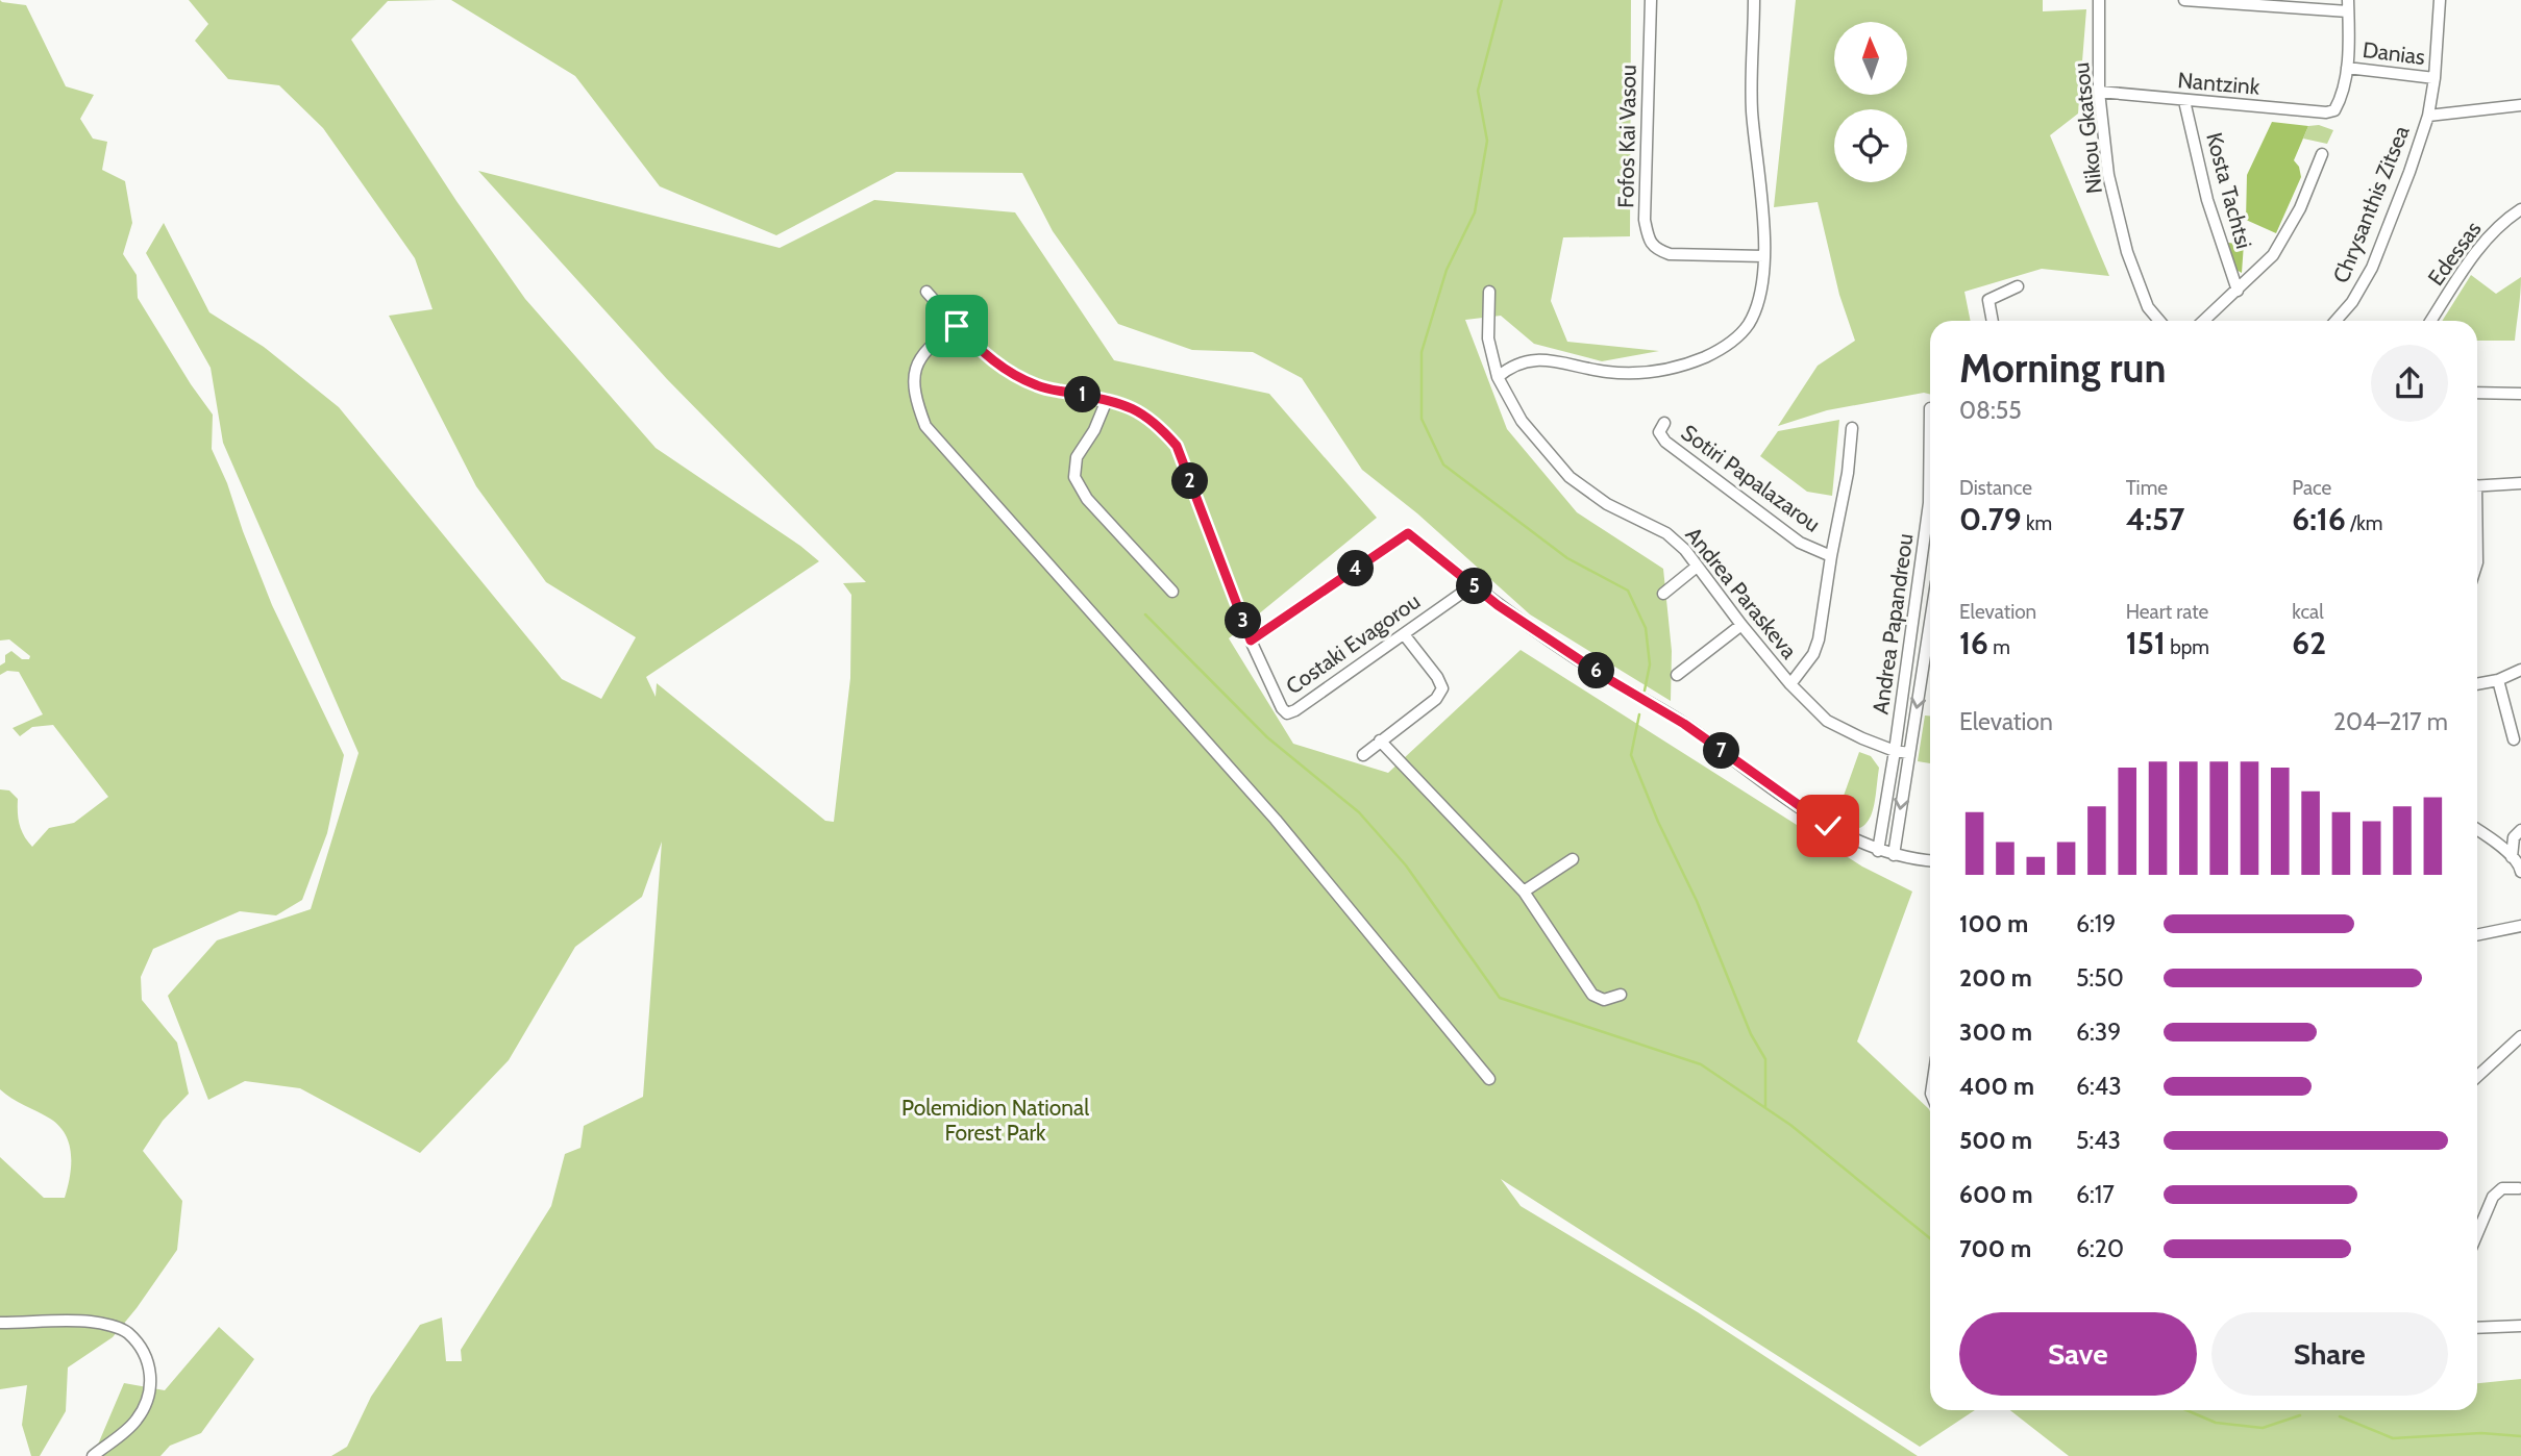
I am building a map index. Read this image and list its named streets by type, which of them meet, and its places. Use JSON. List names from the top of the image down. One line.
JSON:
{"streets":{"street":["Danias","Nantzink","Nikou Gkatsou","Fofos Kai Vasou","Kosta Tachtsi","Chrysanthis Zitsea","Edessas","Sotiri Papalazarou","Andrea Paraskeva","Andrea Papandreou","Costaki Evagorou"]},"crossings":[["Danias","Nantzink"],["Danias","Chrysanthis Zitsea"],["Nantzink","Nikou Gkatsou"],["Nantzink","Kosta Tachtsi"],["Andrea Paraskeva","Andrea Papandreou"]],"parks":["Polemidion National Forest Park"],"north":"top","page":{"heading":["Morning run","08:55"],"pins":["1","2","4","5","3","6","7"],"stats":[["Distance","0.79 km"],["Time","4:57"],["Pace","6:16 /km"],["Elevation","16 m"],["Heart rate","151 bpm"],["kcal","62"]],"chart":["Elevation","204–217 m"],"list":[{"name":"100 m","note":"6:19"},{"name":"200 m","note":"5:50"},{"name":"300 m","note":"6:39"},{"name":"400 m","note":"6:43"},{"name":"500 m","note":"5:43"},{"name":"600 m","note":"6:17"},{"name":"700 m","note":"6:20"}],"buttons":["Save","Share"]}}
